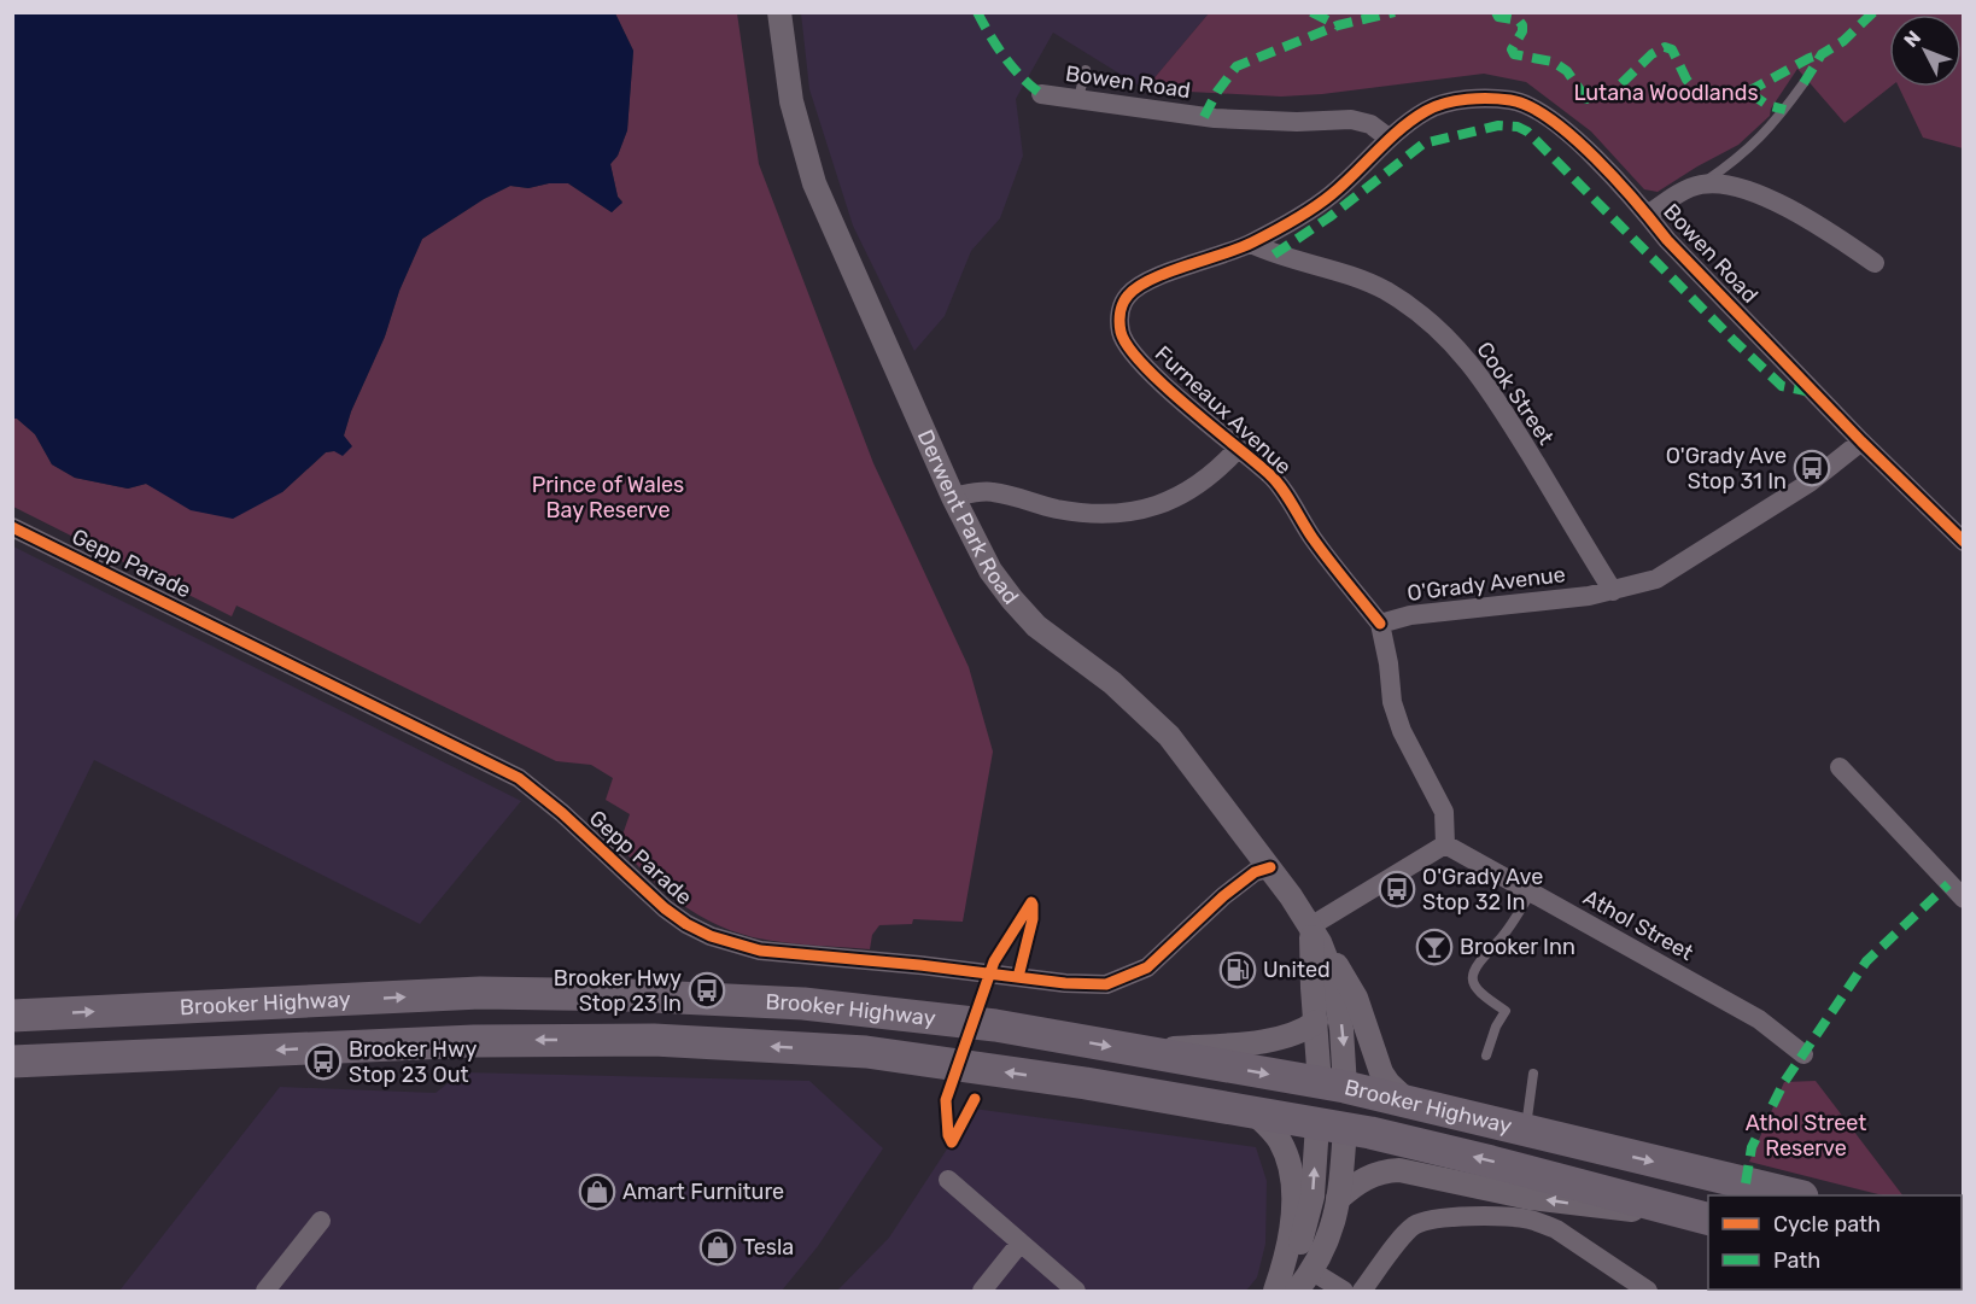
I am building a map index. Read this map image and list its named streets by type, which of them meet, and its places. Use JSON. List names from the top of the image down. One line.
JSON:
{"streets":{"highway":["Derwent Park Road","Brooker Highway"],"street":["Bowen Road","Cook Street","Furneaux Avenue","Gepp Parade","O'Grady Avenue","Athol Street"]},"crossings":[["Bowen Road","Furneaux Avenue"],["Bowen Road","O'Grady Avenue"],["Cook Street","Furneaux Avenue"],["Cook Street","O'Grady Avenue"],["Furneaux Avenue","O'Grady Avenue"],["Derwent Park Road","Gepp Parade"],["Derwent Park Road","Brooker Highway"]],"parks":["Lutana Woodlands","Prince of Wales Bay Reserve","Athol Street Reserve"],"places":{"bus stop":["O'Grady Ave Stop 31 In","O'Grady Ave Stop 32 In","Brooker Hwy Stop 23 In","Brooker Hwy Stop 23 Out"],"bar":["Brooker Inn"],"fuel station":["United"],"shop":["Amart Furniture","Tesla"]},"legend":["Cycle path","Path"],"north":"top left"}
